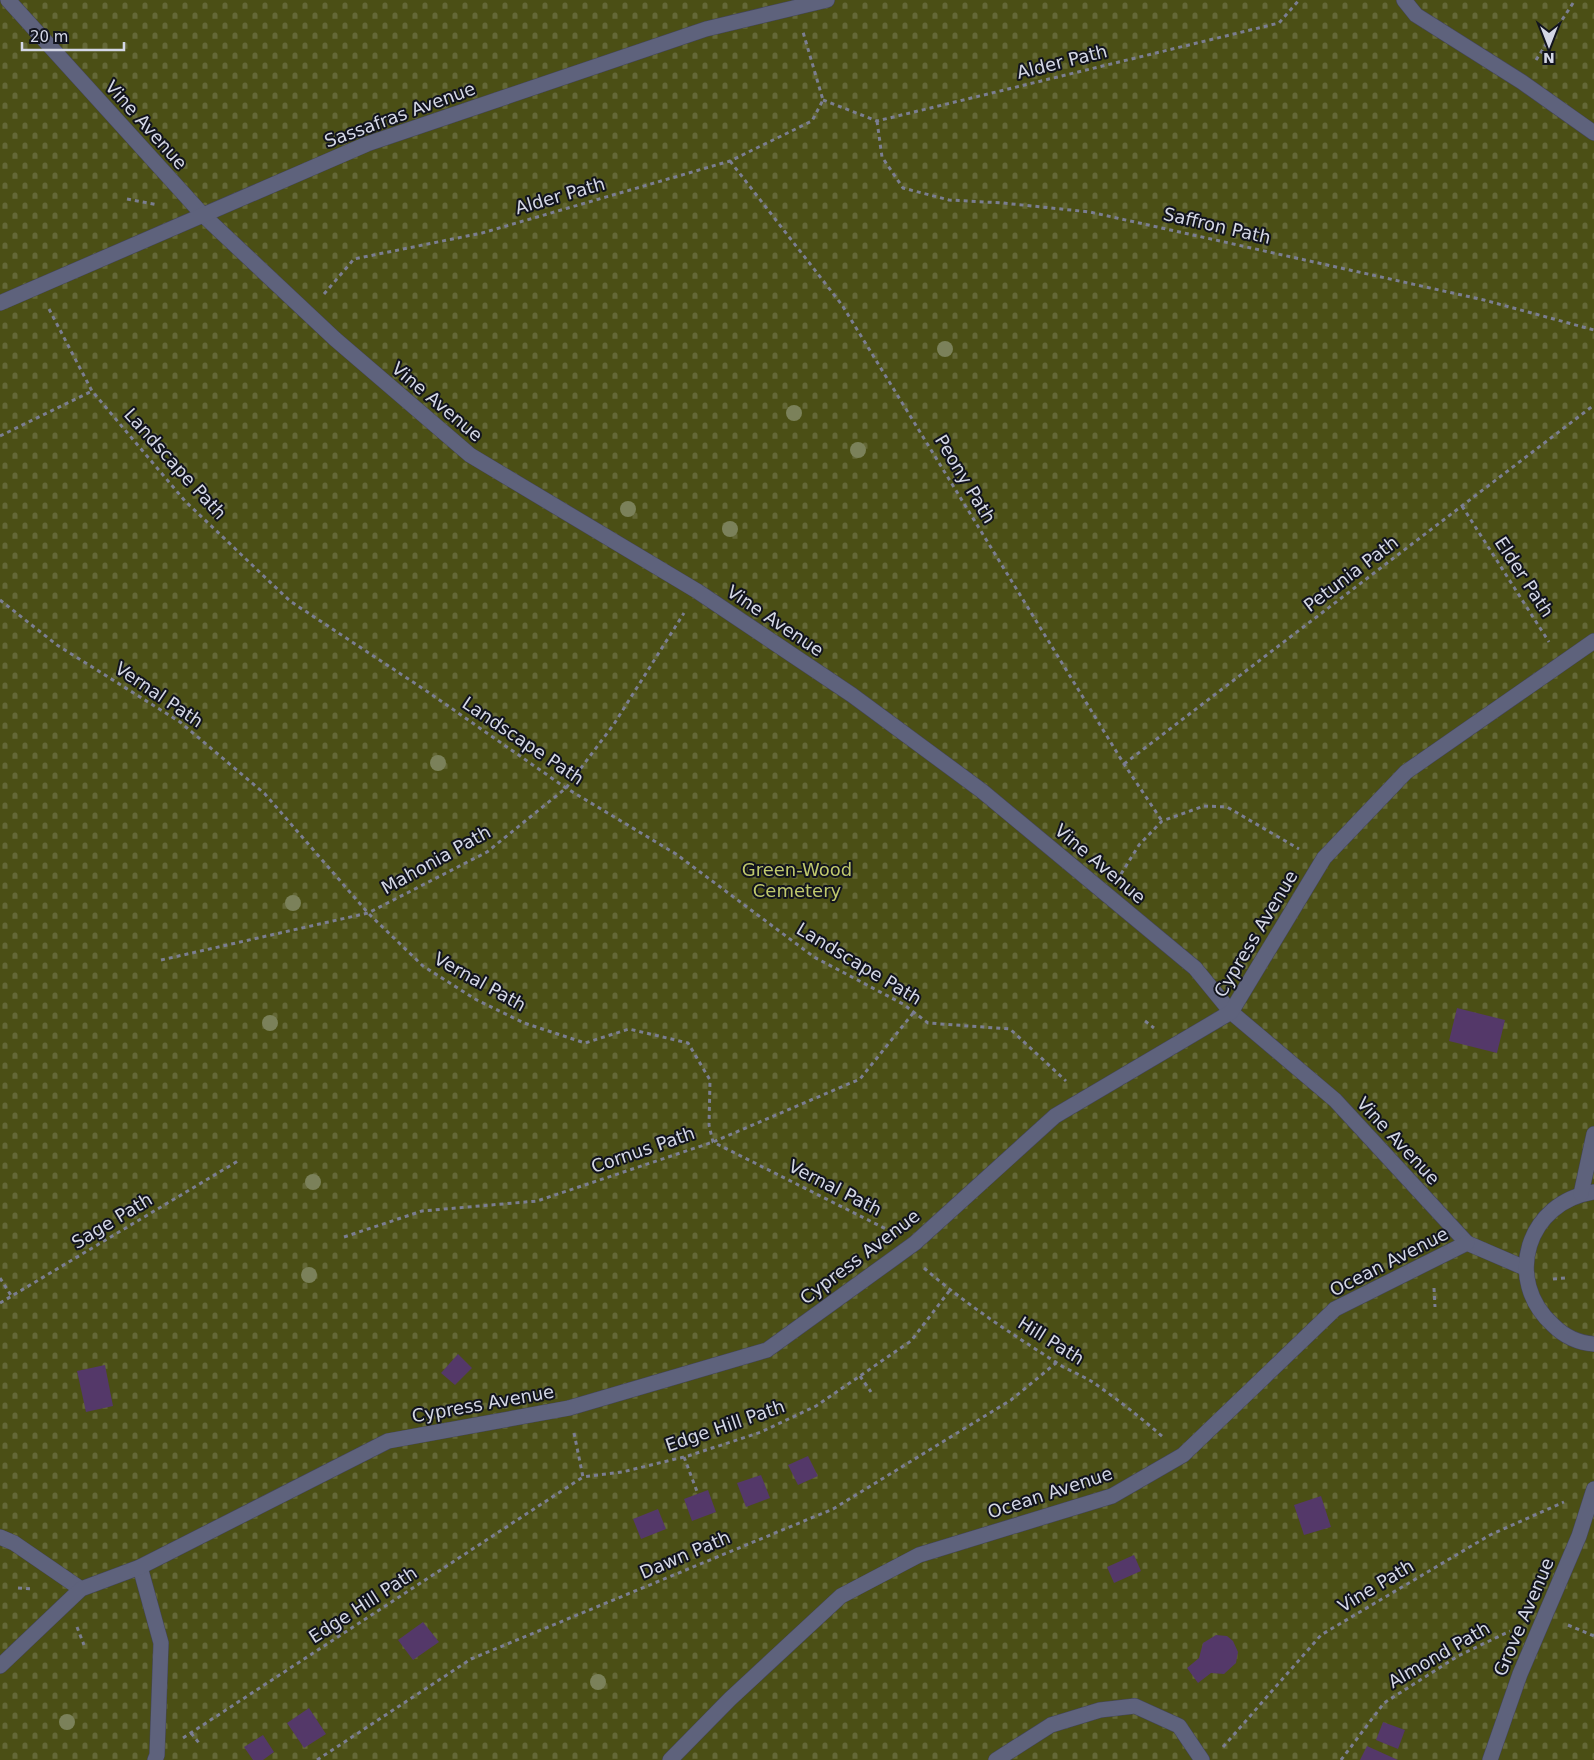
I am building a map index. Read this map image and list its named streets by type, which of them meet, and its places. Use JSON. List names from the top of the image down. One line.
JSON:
{"streets":{"lane":["Sassafras Avenue","Vine Avenue","Cypress Avenue","Ocean Avenue","Grove Avenue"],"path":["Alder Path","Saffron Path","Landscape Path","Peony Path","Petunia Path","Elder Path","Vernal Path","Mahonia Path","Cornus Path","Sage Path","Hill Path","Edge Hill Path","Dawn Path","Vine Path","Almond Path"]},"crossings":[["Alder Path","Vine Avenue"],["Alder Path","Saffron Path"],["Alder Path","Peony Path"],["Sassafras Avenue","Vine Avenue"],["Sassafras Avenue","Landscape Path"],["Vine Avenue","Mahonia Path"],["Vine Avenue","Cypress Avenue"],["Vine Avenue","Ocean Avenue"],["Landscape Path","Mahonia Path"],["Landscape Path","Cypress Avenue"],["Landscape Path","Cornus Path"],["Peony Path","Petunia Path"],["Petunia Path","Elder Path"],["Elder Path","Cypress Avenue"],["Vernal Path","Mahonia Path"],["Vernal Path","Cypress Avenue"],["Vernal Path","Cornus Path"],["Vernal Path","Hill Path"],["Cypress Avenue","Hill Path"],["Ocean Avenue","Hill Path"],["Hill Path","Edge Hill Path"],["Hill Path","Dawn Path"],["Grove Avenue","Almond Path"]],"parks":["Green-Wood Cemetery"],"scale_bar":"20 m","north":"bottom"}
